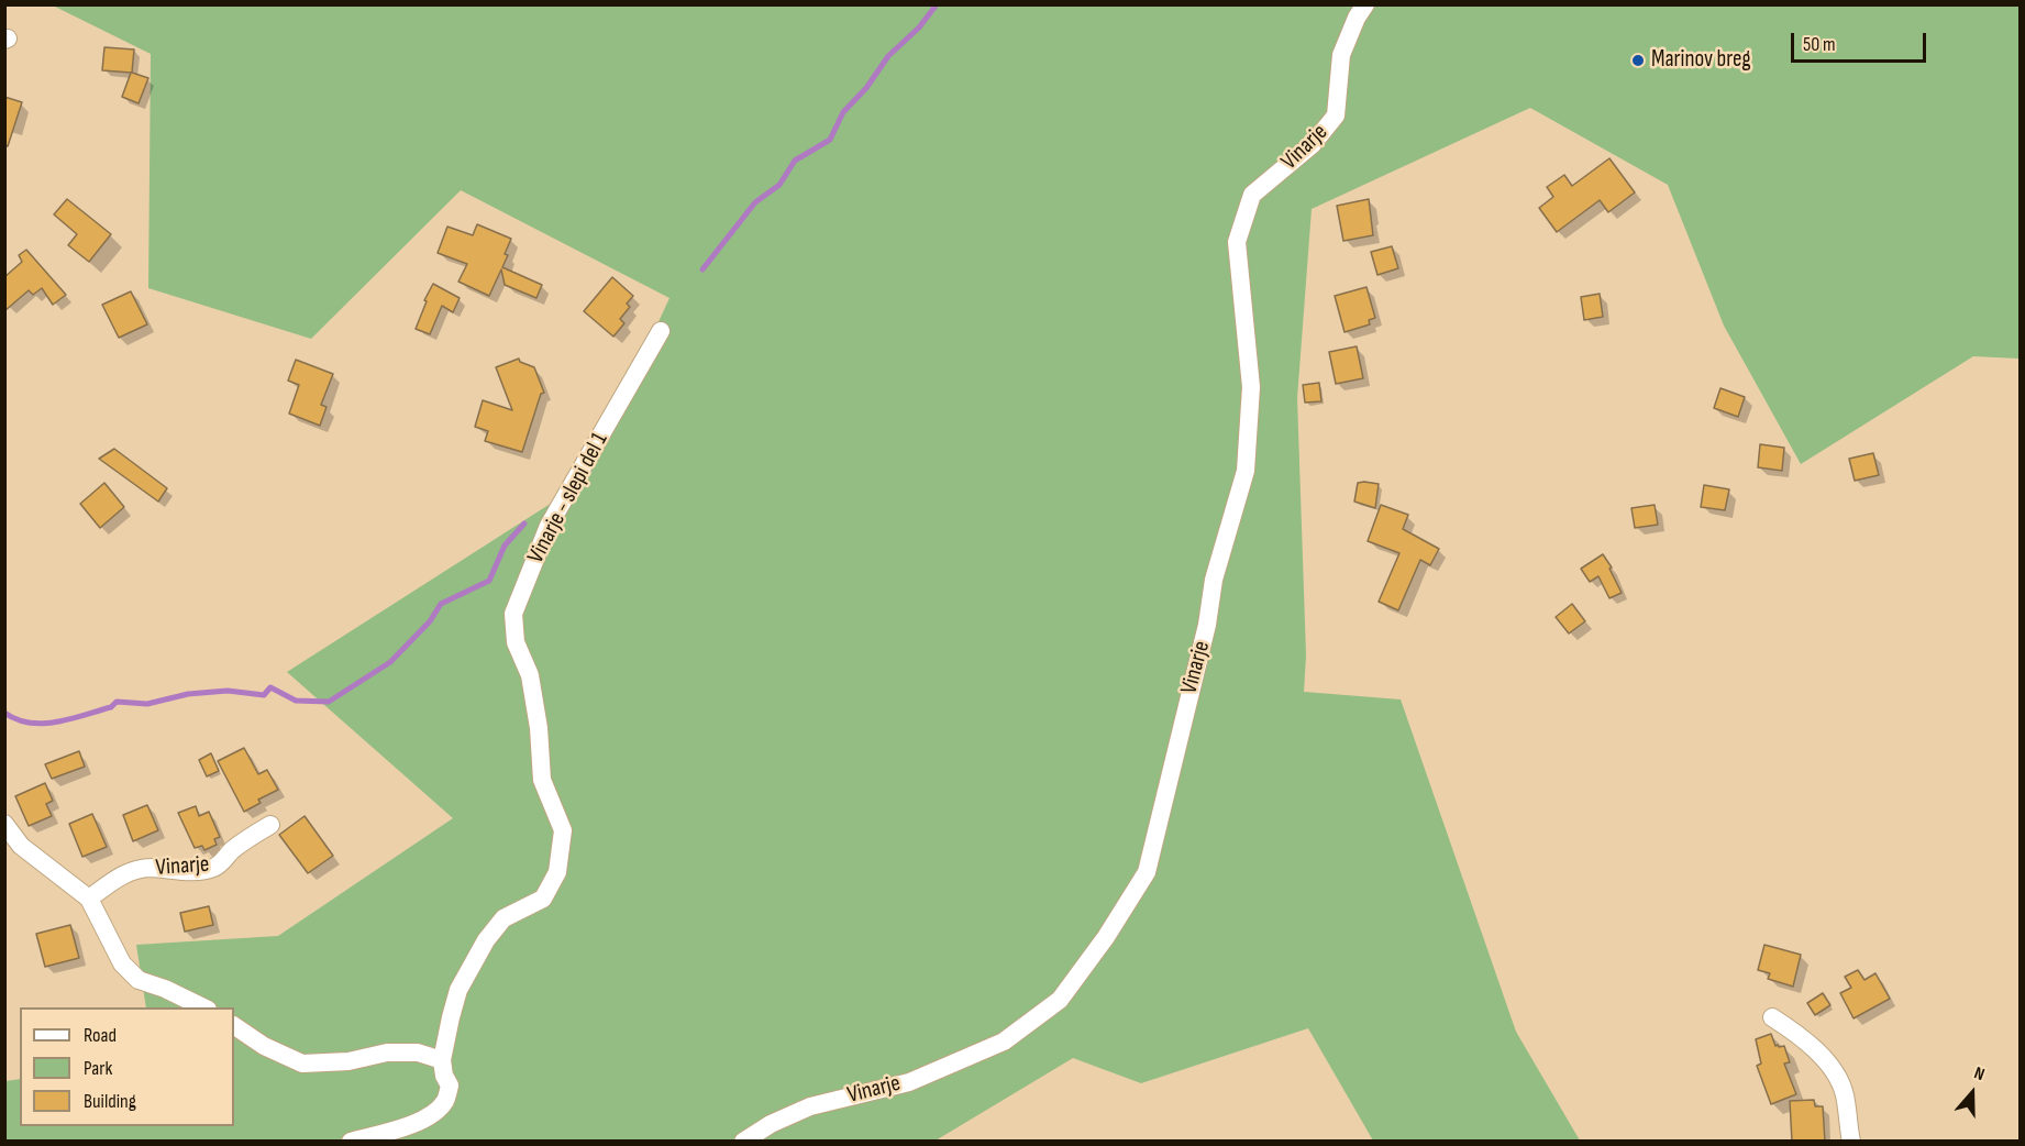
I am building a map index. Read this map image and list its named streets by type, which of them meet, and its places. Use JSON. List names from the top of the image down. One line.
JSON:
{"streets":{"street":["Vinarje","Vinarje - slepi del 1"]},"places":["Marinov breg"],"legend":["Road","Park","Building"],"scale_bar":"50 m","north":"top"}
